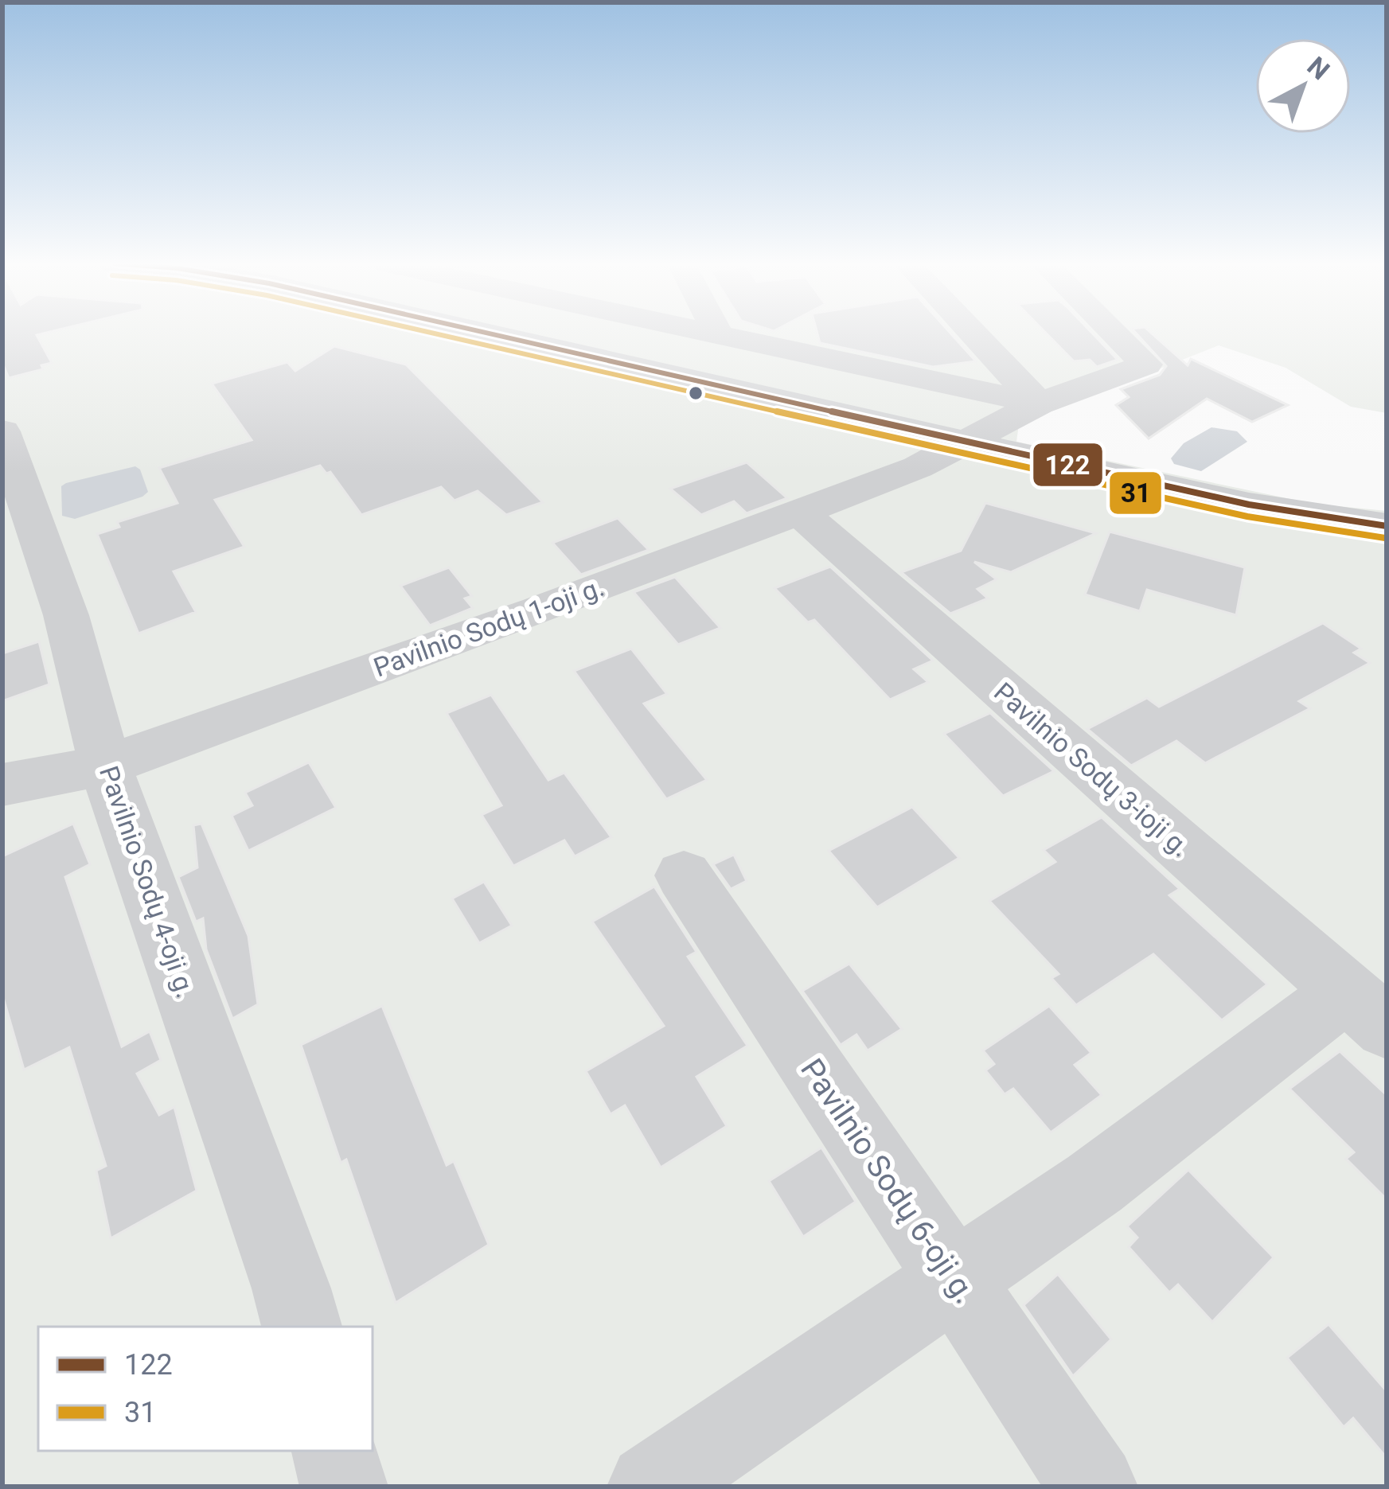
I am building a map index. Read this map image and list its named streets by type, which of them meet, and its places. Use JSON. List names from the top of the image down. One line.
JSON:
{"streets":{"street":["Pavilnio Sodų 1-oji g.","Pavilnio Sodų 3-ioji g.","Pavilnio Sodų 4-oji g.","Pavilnio Sodų 6-oji g."]},"crossings":[["Pavilnio Sodų 1-oji g.","Pavilnio Sodų 3-ioji g."],["Pavilnio Sodų 1-oji g.","Pavilnio Sodų 4-oji g."]],"lines":["transit line 122","transit line 31"],"legend":["122","31"],"north":"top right"}
